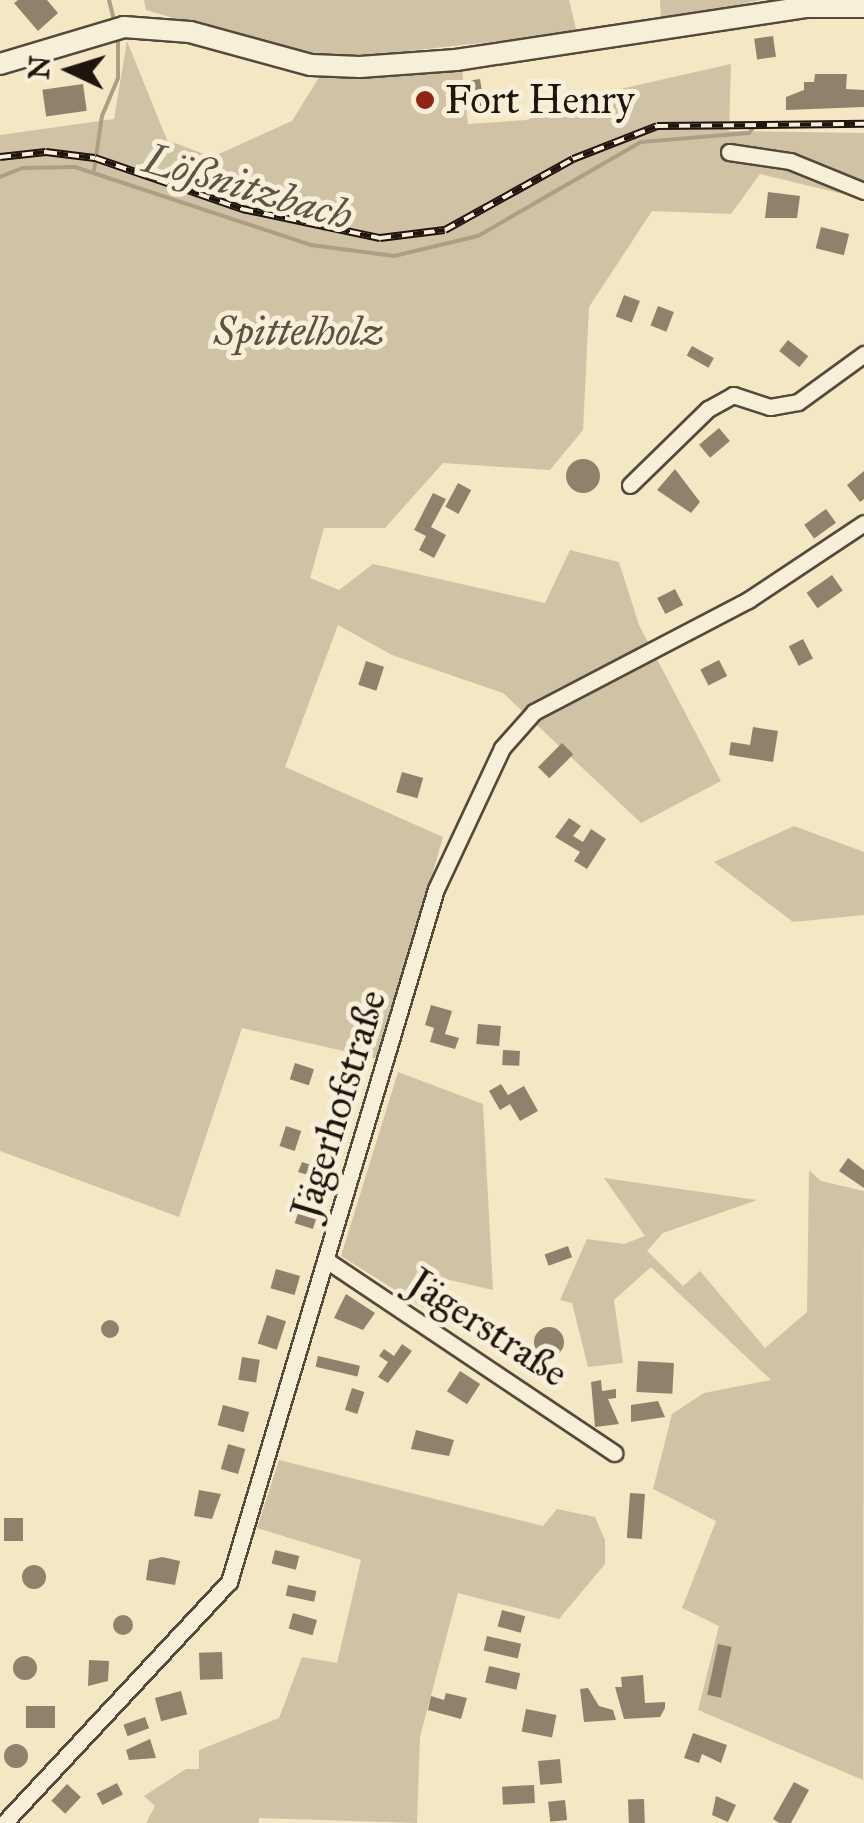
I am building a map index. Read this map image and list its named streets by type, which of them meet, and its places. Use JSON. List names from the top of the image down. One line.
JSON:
{"streets":{"street":["Jägerhofstraße","Jägerstraße"]},"crossings":[["Jägerhofstraße","Jägerstraße"]],"water":["Lößnitzbach"],"parks":["Spittelholz"],"places":["Fort Henry"],"north":"left"}
